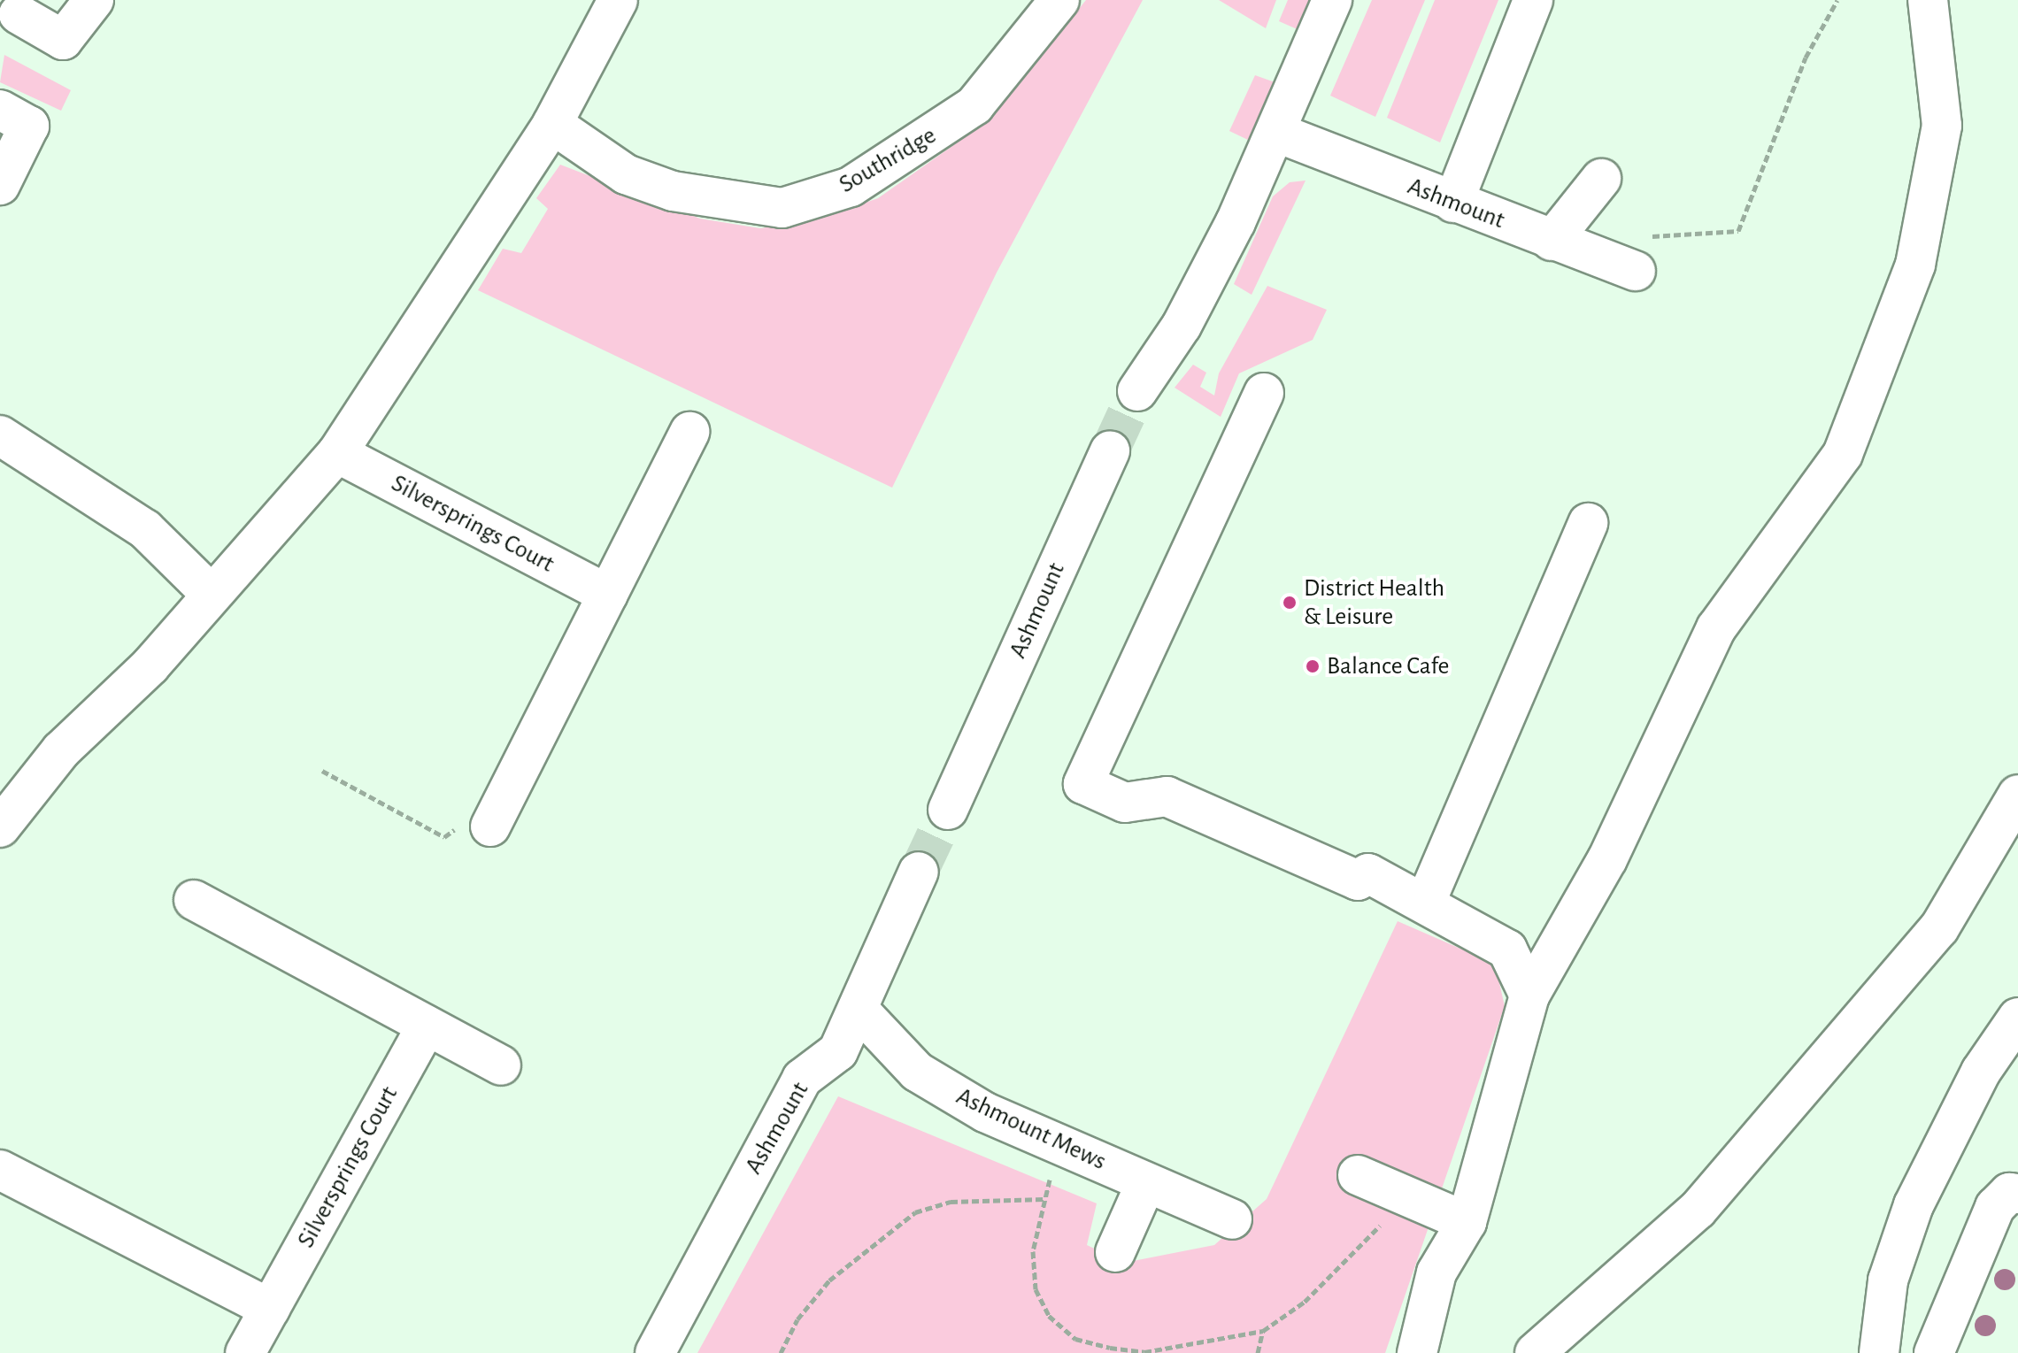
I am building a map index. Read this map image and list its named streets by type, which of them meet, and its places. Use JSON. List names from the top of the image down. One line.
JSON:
{"streets":{"street":["Southridge","Ashmount","Silversprings Court","Ashmount Mews"]},"crossings":[["Ashmount","Ashmount Mews"]],"places":["District Health & Leisure","Balance Cafe"]}
